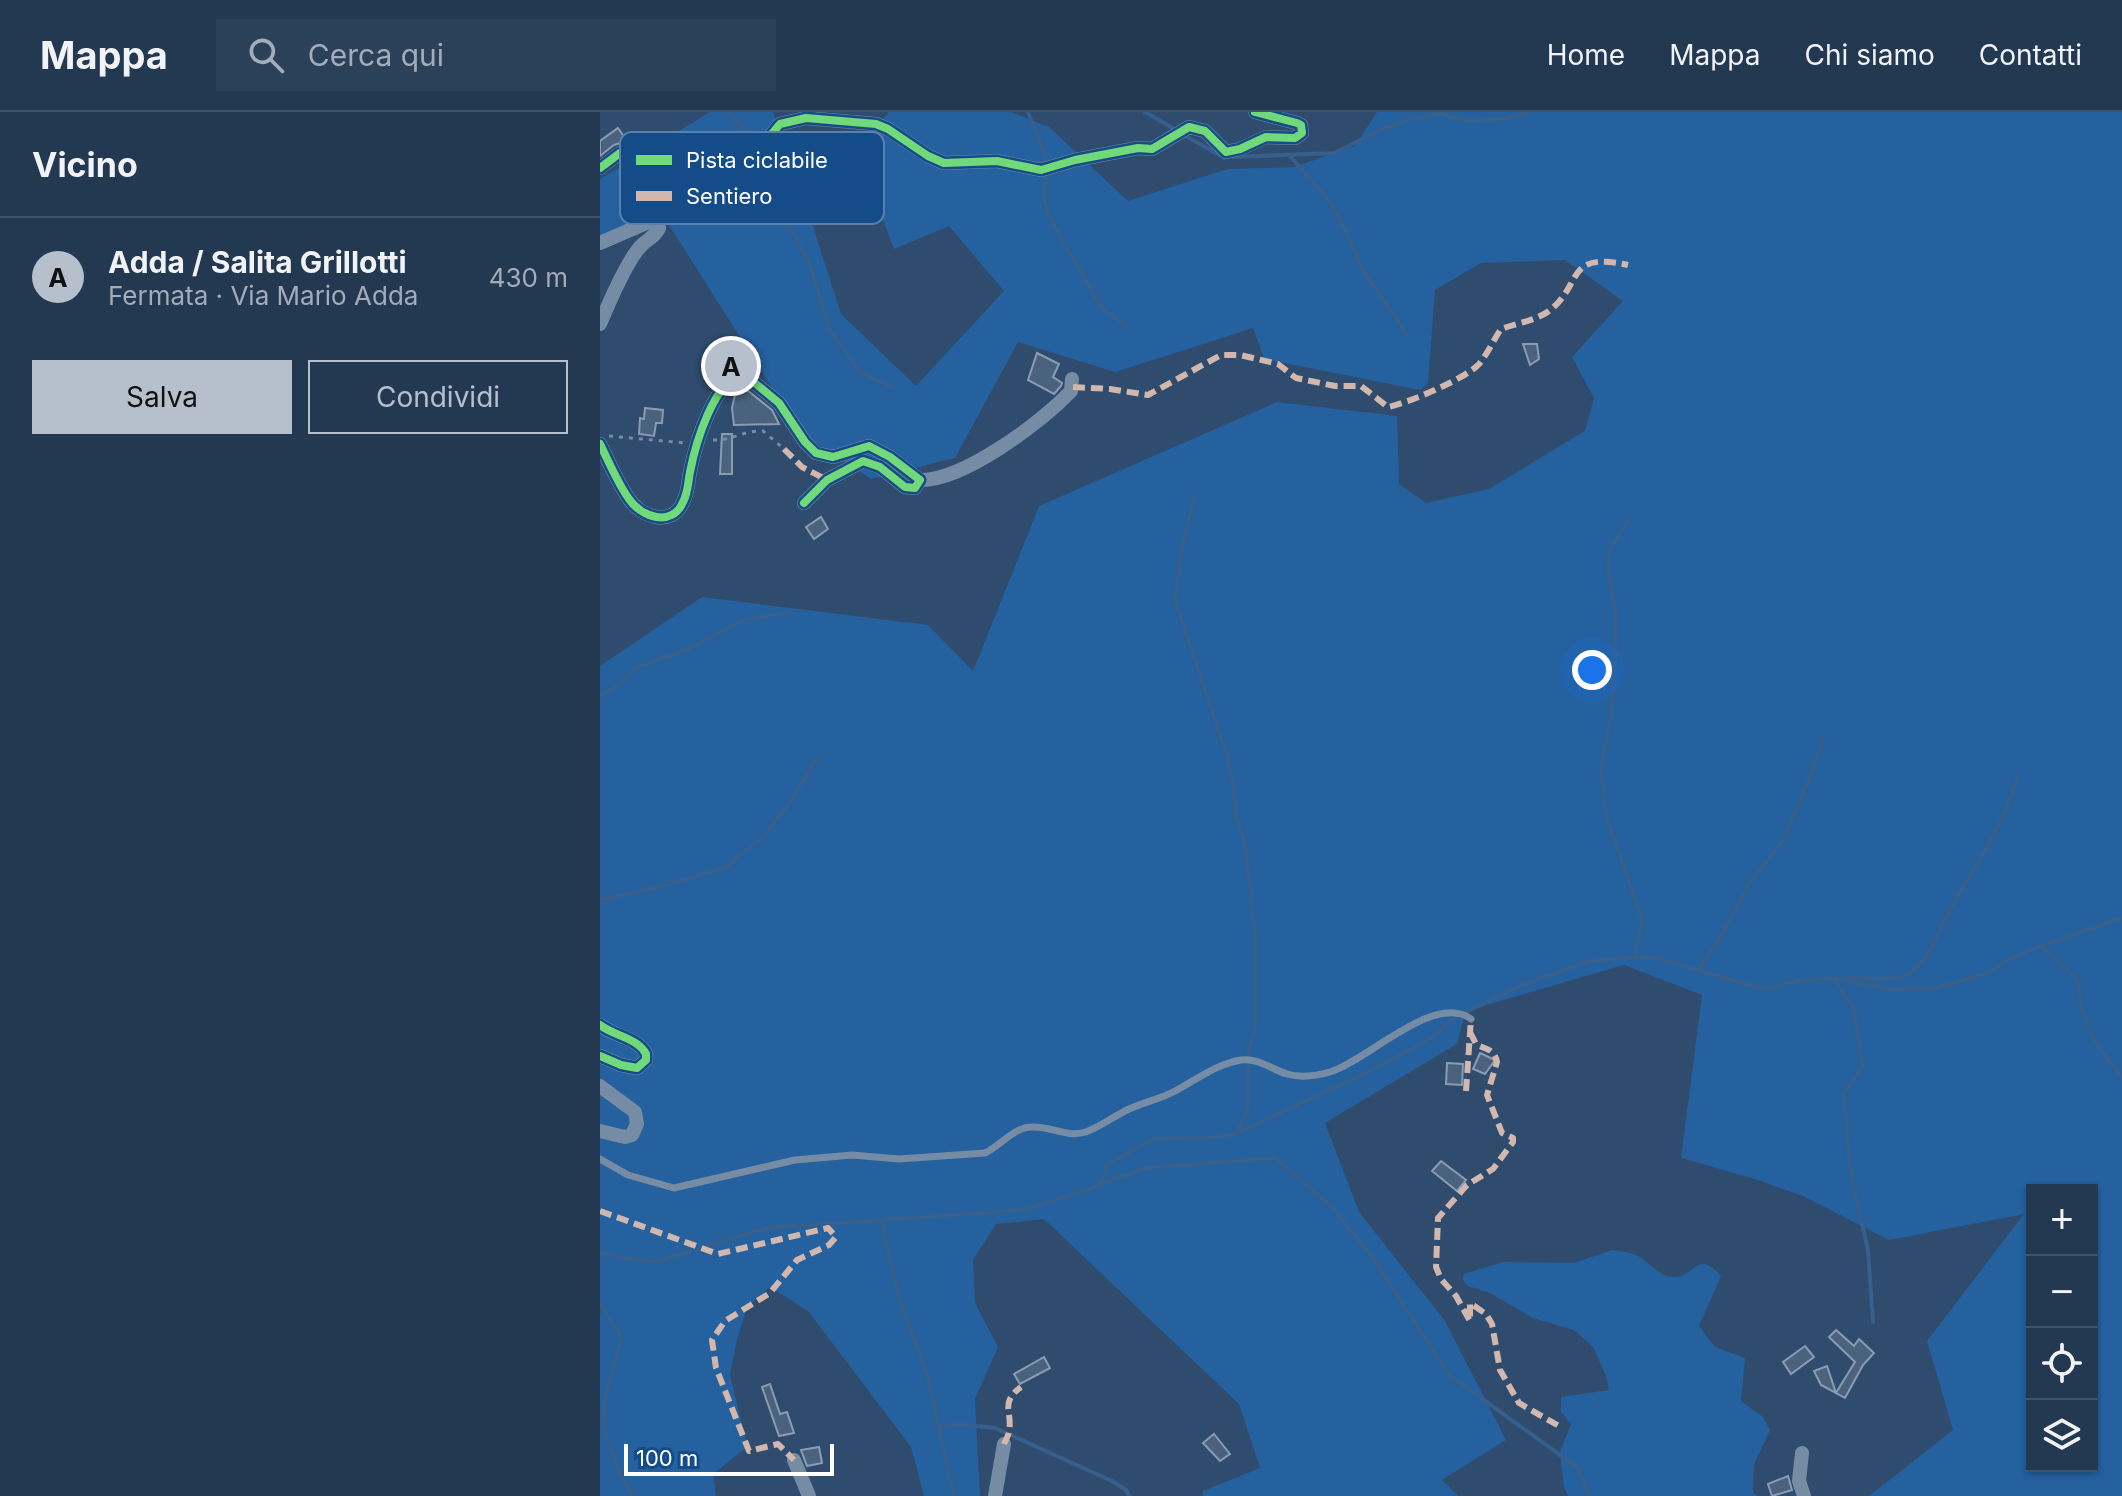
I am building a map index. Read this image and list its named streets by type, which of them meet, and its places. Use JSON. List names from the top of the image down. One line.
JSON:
{"legend":["Pista ciclabile","Sentiero"],"scale_bar":"100 m","page":{"header":"Mappa","search":"Cerca qui","nav":["Home","Mappa","Chi siamo","Contatti"],"heading":"Vicino","list":[{"mark":"A","name":"Adda / Salita Grillotti","note":"Fermata · Via Mario Adda","value":"430 m"}],"buttons":["Salva","Condividi"],"pins":"A","map_buttons":["+","−"],"scale":"100 m"}}
